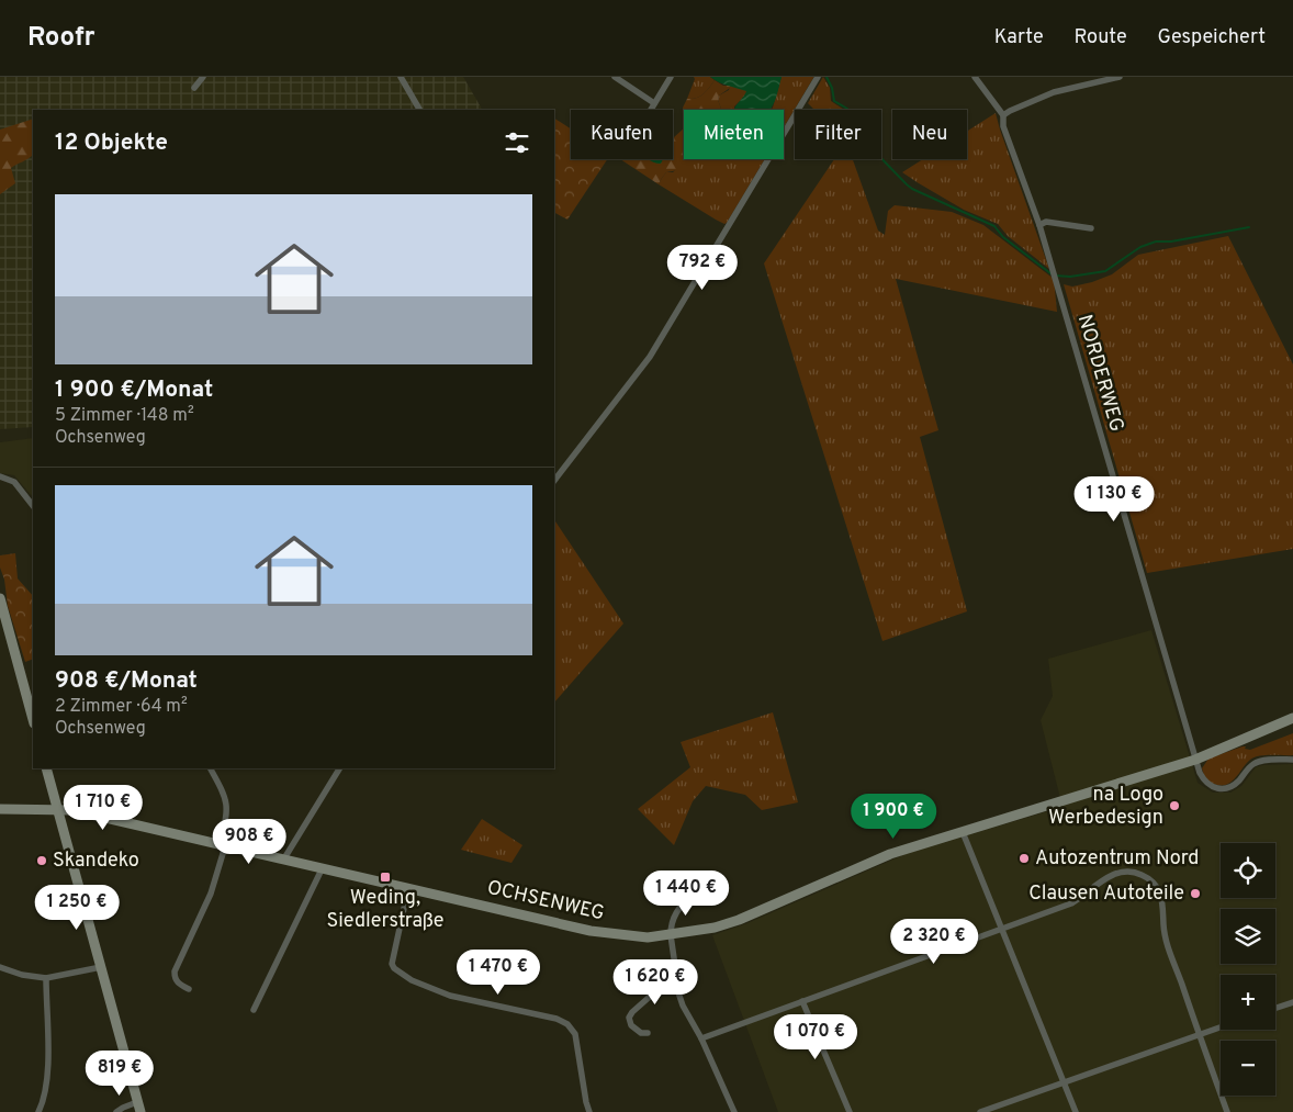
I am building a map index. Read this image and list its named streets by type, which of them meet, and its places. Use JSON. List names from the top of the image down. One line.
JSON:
{"streets":{"main road":["OCHSENWEG"],"street":["NORDERWEG"]},"crossings":[["NORDERWEG","OCHSENWEG"]],"places":{"other":["na Logo Werbedesign","Autozentrum Nord","Skandeko","Clausen Autoteile"],"transit":["Weding, Siedlerstraße"]},"page":{"header":"Roofr","nav":["Karte","Route","Gespeichert"],"chip":["Kaufen","Mieten","Filter","Neu"],"heading":"12 Objekte","list":[{"name":"1 900 €/Monat","note":"5 Zimmer · 148 m² · Ochsenweg"},{"name":"908 €/Monat","note":"2 Zimmer · 64 m² · Ochsenweg"}],"price":["792 €","1 130 €","1 710 €","1 900 €","908 €","1 440 €","1 250 €","2 320 €","1 470 €","1 620 €","1 070 €","819 €"],"map_buttons":["+","−"]}}
